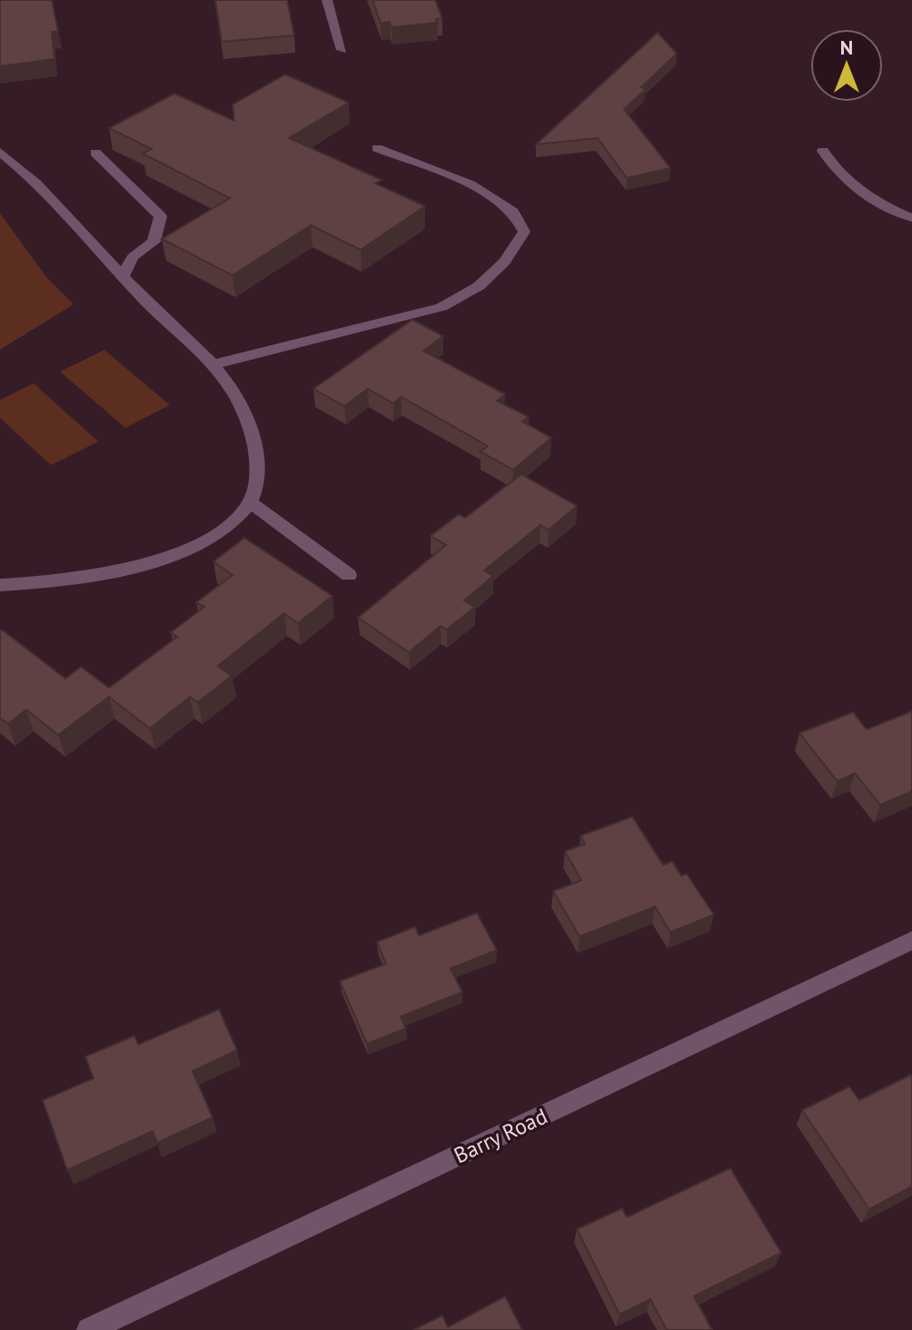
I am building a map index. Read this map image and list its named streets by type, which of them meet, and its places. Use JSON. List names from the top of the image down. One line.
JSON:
{"streets":{"street":["Barry Road"]},"north":"top"}
